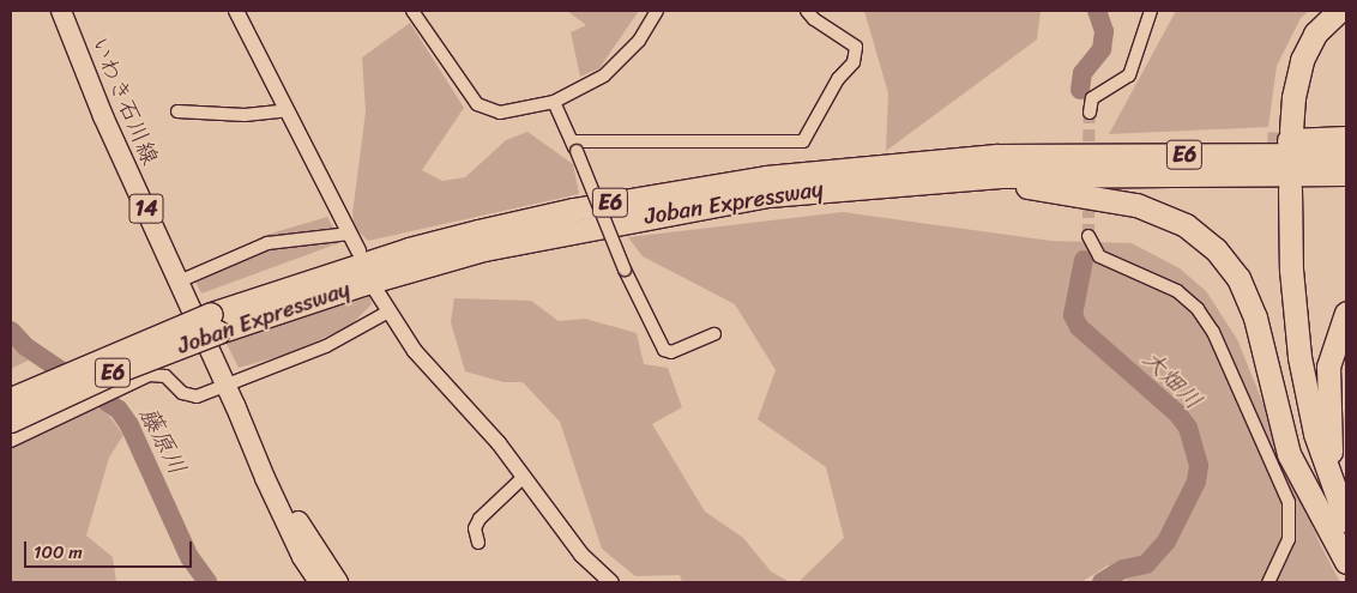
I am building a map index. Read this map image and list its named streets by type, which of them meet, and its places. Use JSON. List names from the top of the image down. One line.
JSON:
{"streets":{"highway":["E6","Joban Expressway"],"main road":["いわき石川線","14"]},"water":["大畑川","藤原川"],"scale_bar":"100 m"}
